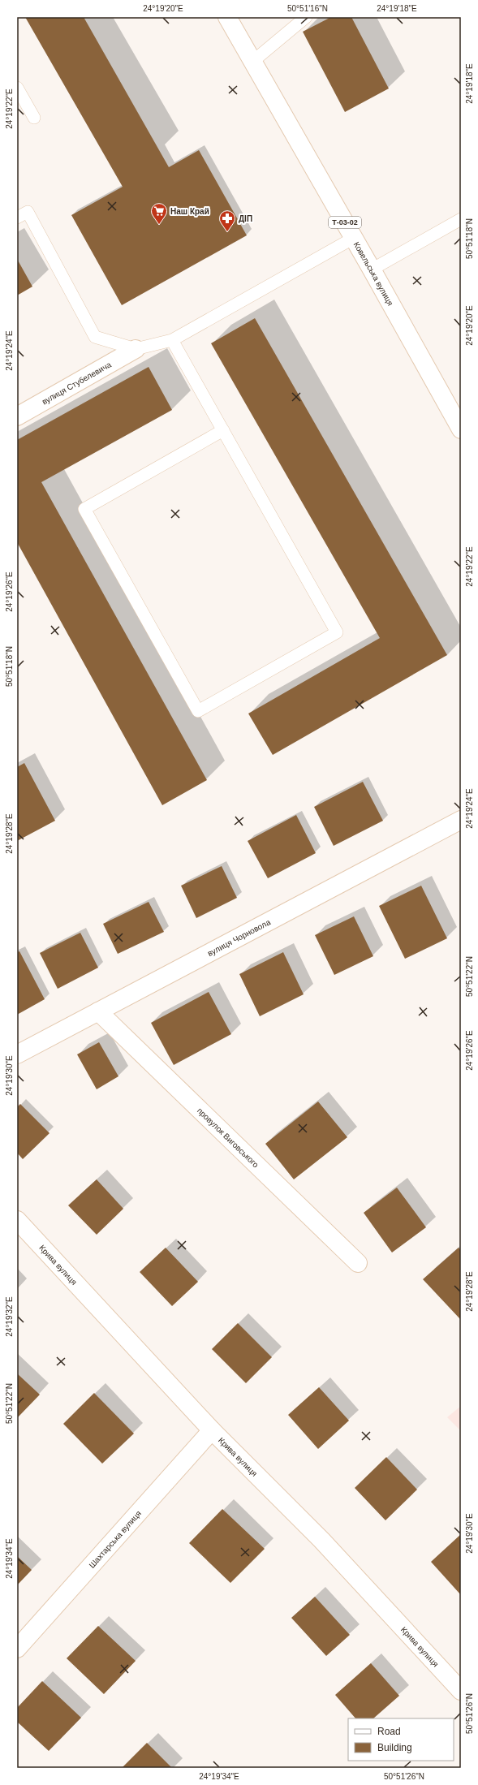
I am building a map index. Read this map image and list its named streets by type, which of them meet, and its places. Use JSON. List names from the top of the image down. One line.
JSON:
{"streets":{"street":["Т-03-02","Ковельська вулиця","вулиця Стубелевича","вулиця Чорновола","провулок Виговського","Крива вулиця","Шахтарська вулиця"]},"crossings":[["вулиця Чорновола","провулок Виговського"],["Крива вулиця","Шахтарська вулиця"]],"places":{"supermarket":["Наш Край"],"pharmacy":["ДІП"]},"legend":["Road","Building"],"coordinates":["24°19'20\"E","50°51'16\"N","24°19'18\"E","24°19'22\"E","50°51'18\"N","24°19'24\"E","24°19'26\"E","24°19'28\"E","50°51'22\"N","24°19'30\"E","24°19'32\"E","24°19'34\"E","50°51'26\"N"]}
